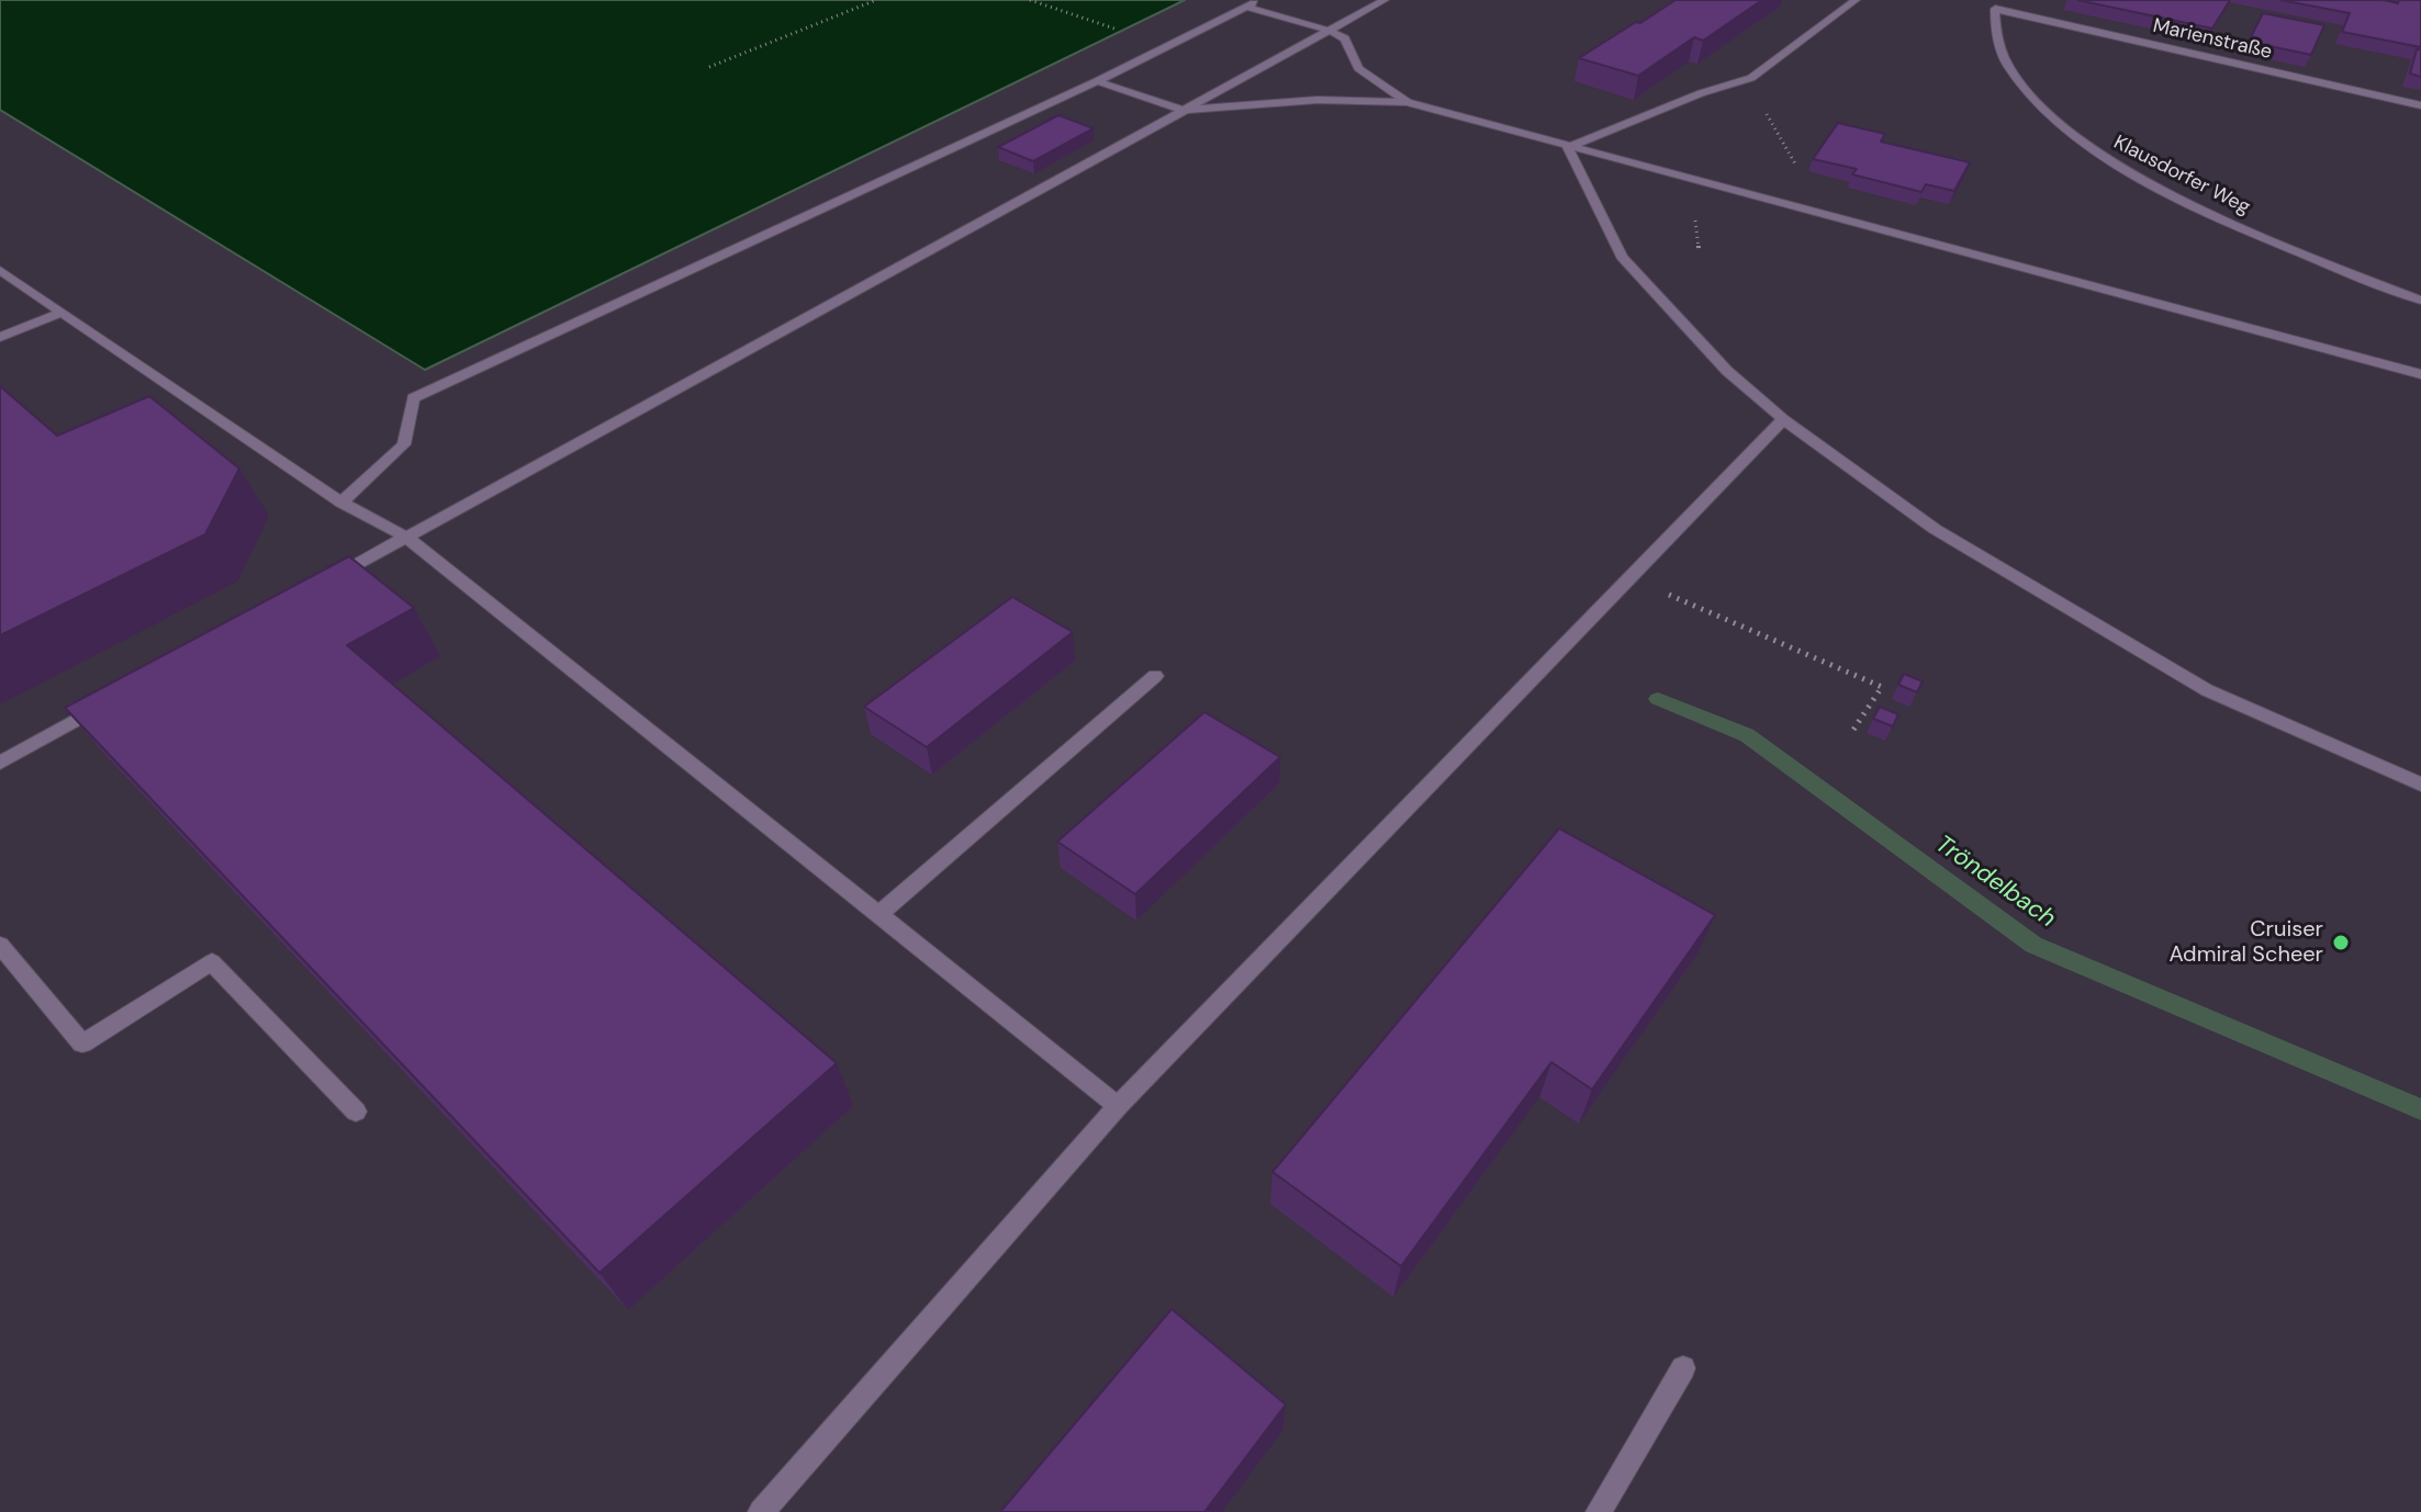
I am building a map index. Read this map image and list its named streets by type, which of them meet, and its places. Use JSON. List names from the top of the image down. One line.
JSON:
{"streets":{"street":["Marienstraße","Klausdorfer Weg"]},"crossings":[["Marienstraße","Klausdorfer Weg"]],"water":["Tröndelbach"],"places":["Cruiser Admiral Scheer"]}
